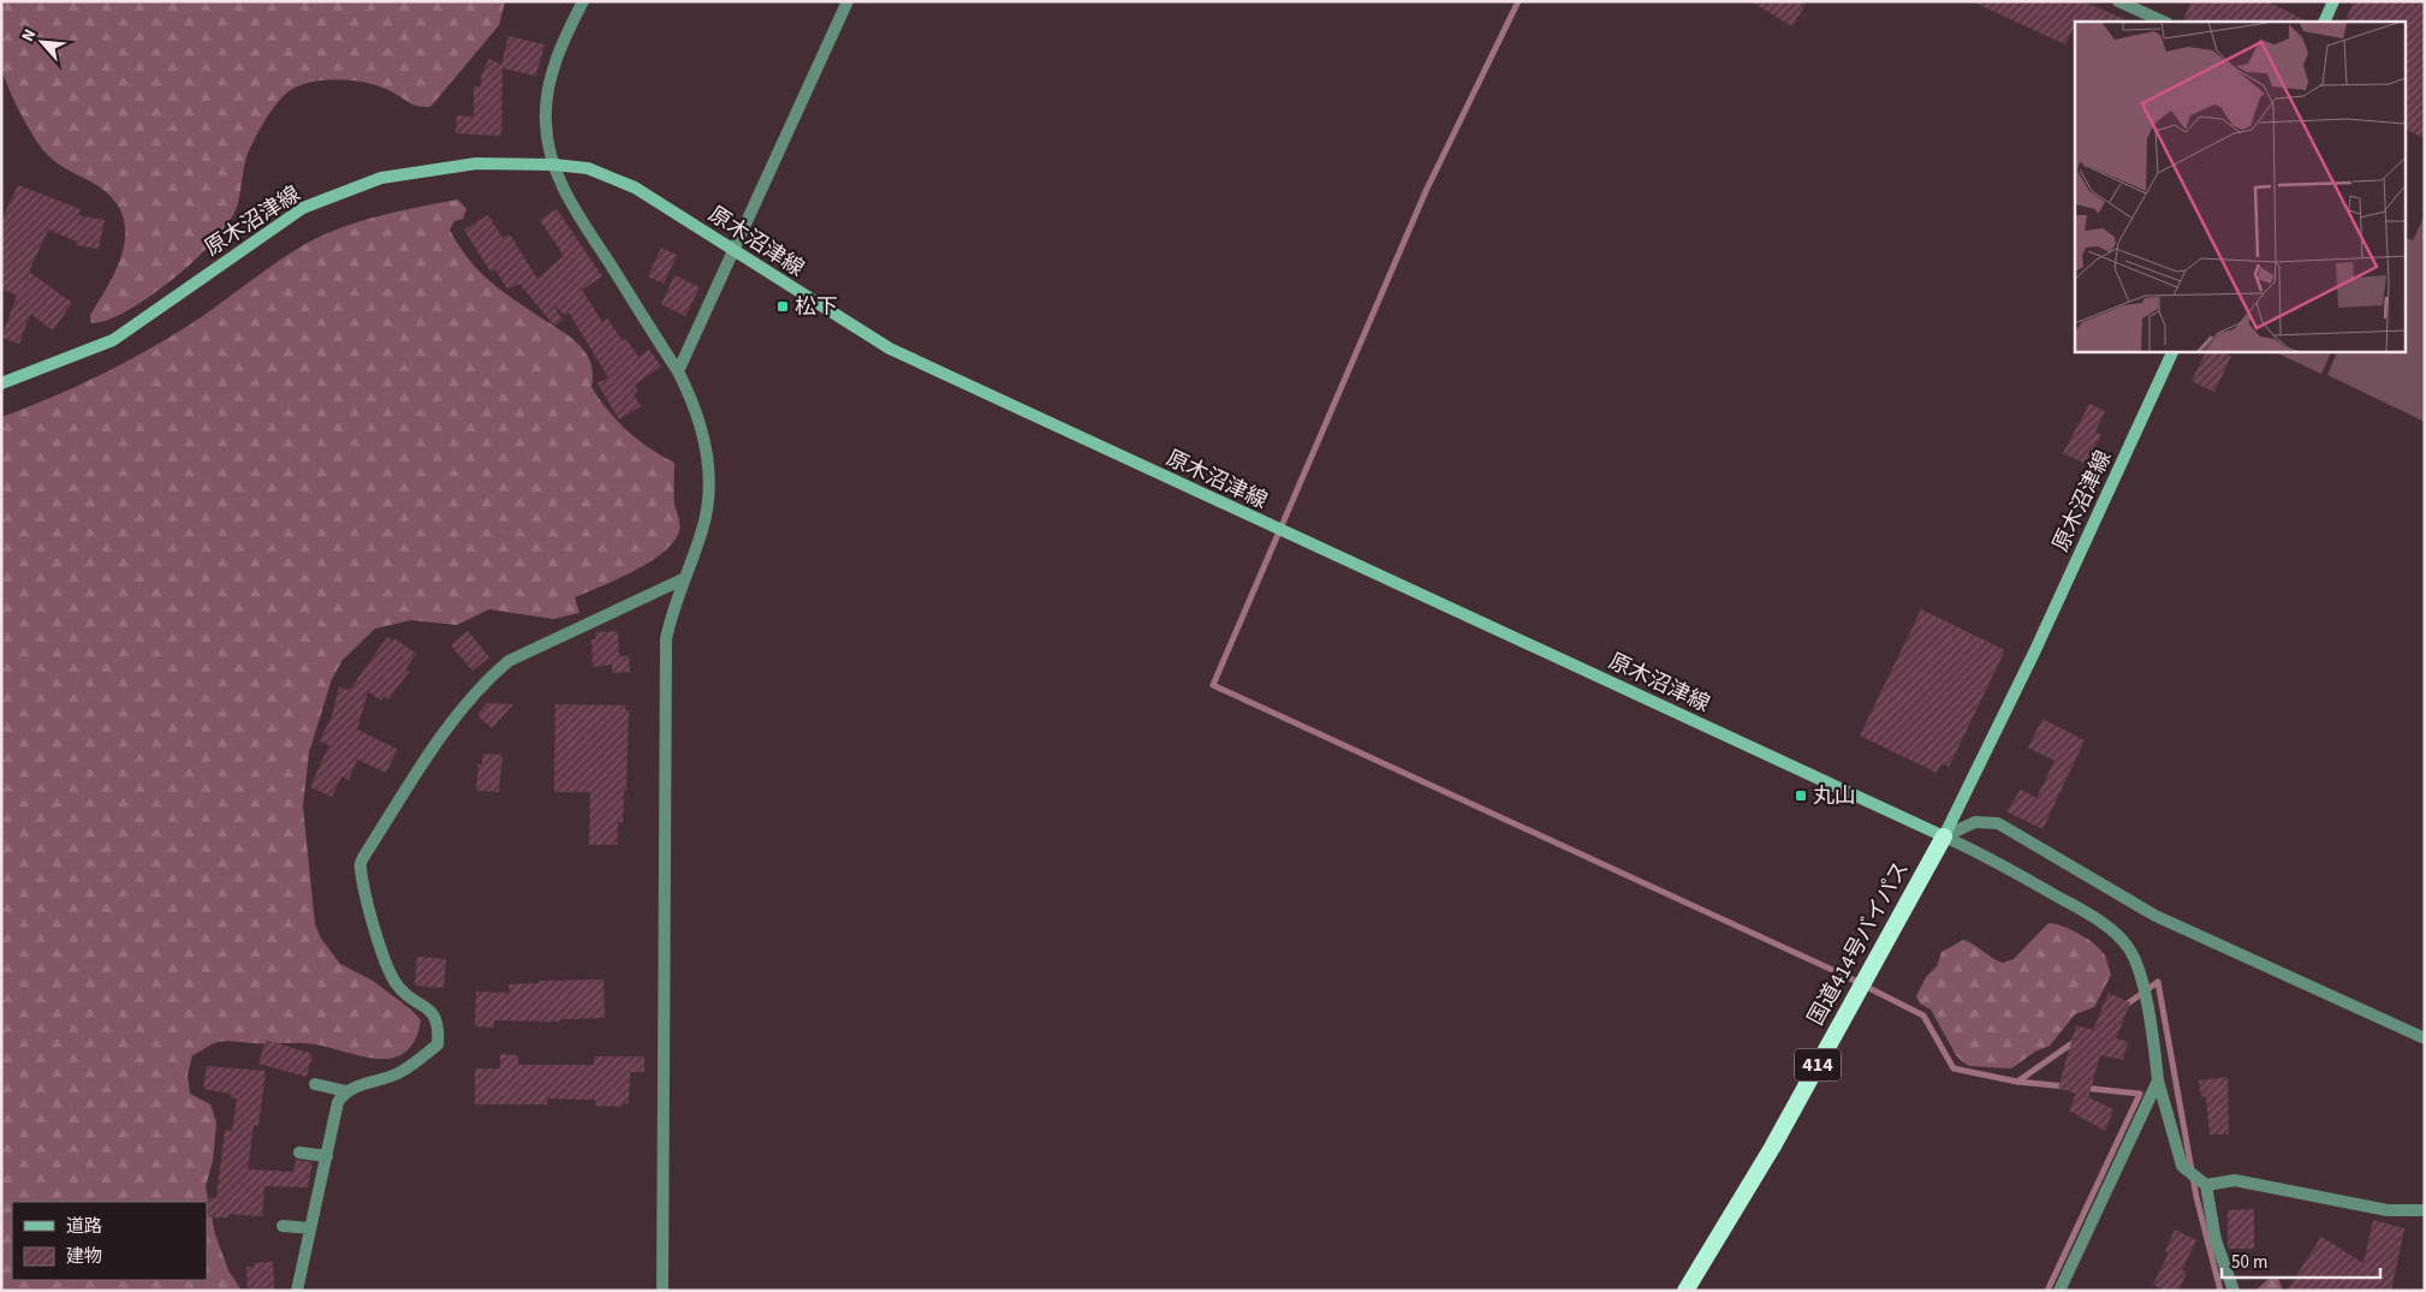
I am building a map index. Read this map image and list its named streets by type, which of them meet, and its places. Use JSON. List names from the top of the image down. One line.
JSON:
{"streets":{"highway":["国道414号バイパス","414"],"main road":["原木沼津線"]},"crossings":[["原木沼津線","国道414号バイパス"]],"places":{"transit":["松下","丸山"]},"legend":["道路","建物"],"scale_bar":"50 m","north":"top left"}
